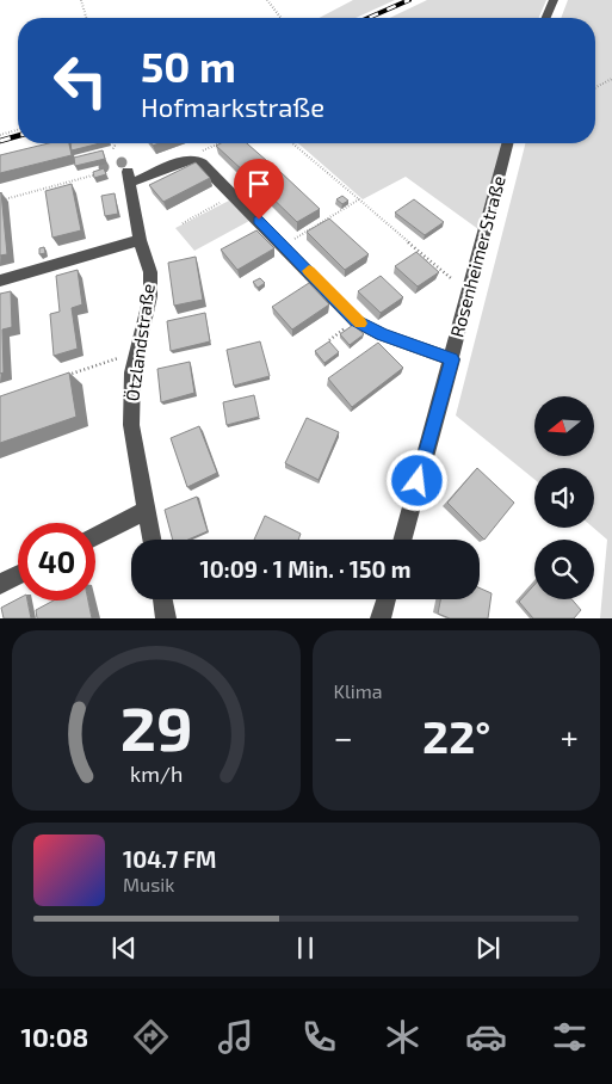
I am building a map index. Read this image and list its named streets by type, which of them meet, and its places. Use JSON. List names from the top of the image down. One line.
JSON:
{"streets":{"street":["Rosenheimer Straße","Ötzlandstraße"]},"north":"left","page":{"turn":["50 m","Hofmarkstraße"],"limit":"40","trip":"10:09 · 1 Min. · 150 m","tile":"Klima","heat":["−","22°","+"],"song":["104.7 FM","Musik"],"tabs":"10:08","gauge":["29","km/h"]}}
